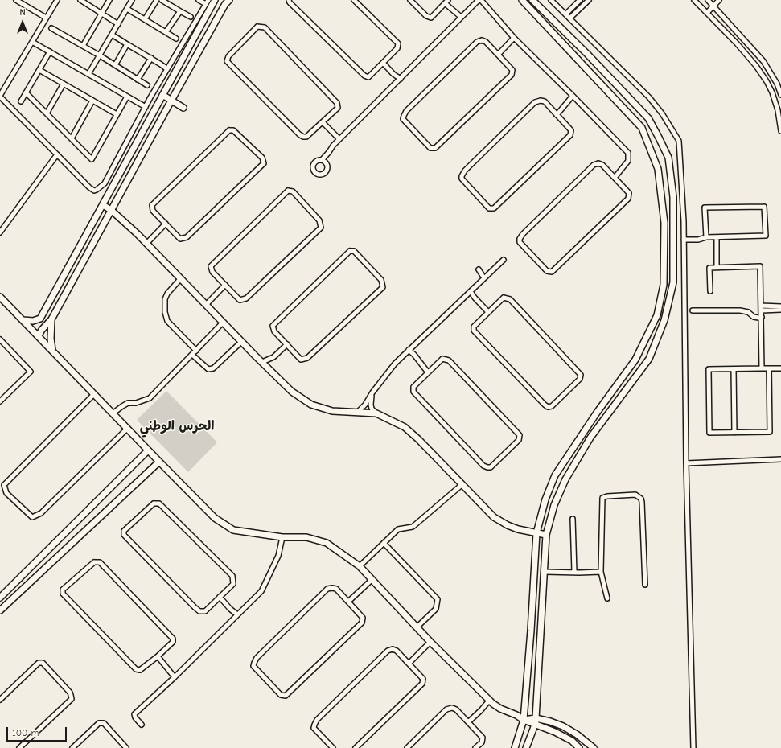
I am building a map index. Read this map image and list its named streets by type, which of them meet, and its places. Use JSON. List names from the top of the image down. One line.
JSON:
{"districts":["الحرس الوطني"],"scale_bar":"100 m","north":"top"}
